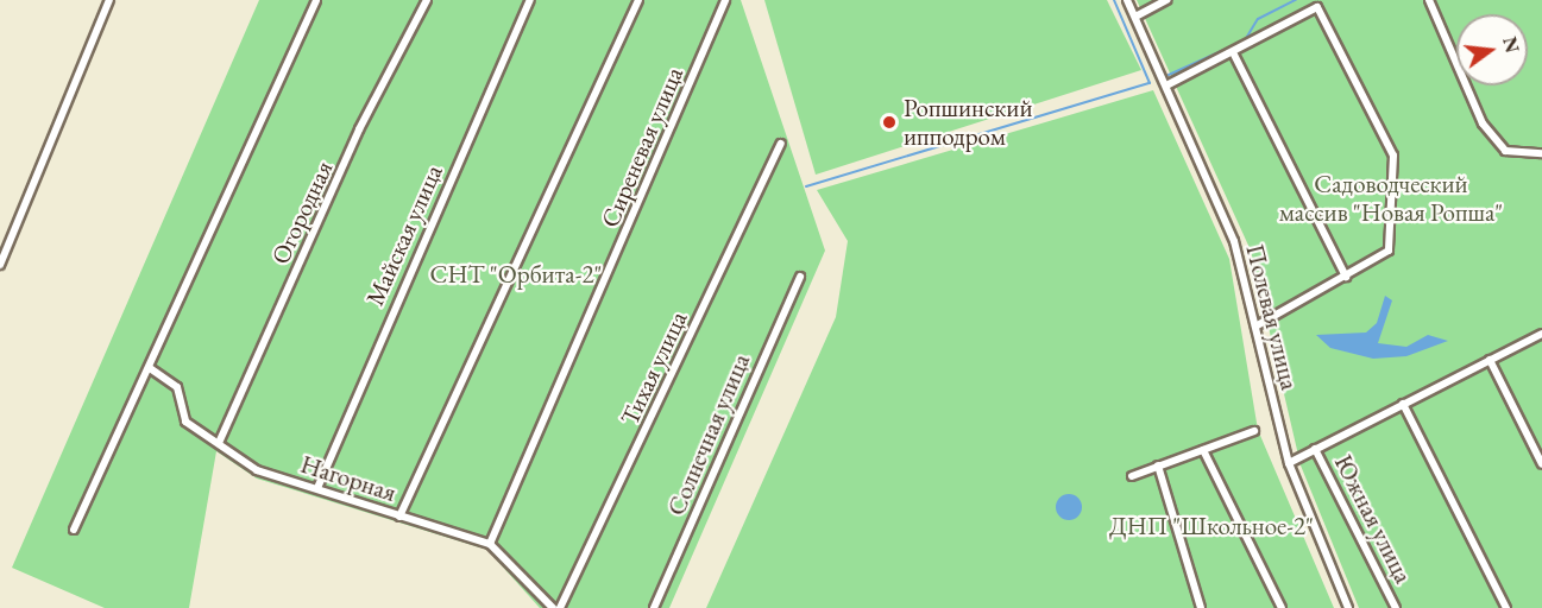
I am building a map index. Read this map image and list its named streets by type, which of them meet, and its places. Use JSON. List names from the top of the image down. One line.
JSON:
{"streets":{"street":["Сиреневая улица","Огородная","Майская улица","Полевая улица","Тихая улица","Солнечная улица","Нагорная","Южная улица"]},"crossings":[["Сиреневая улица","Нагорная"],["Огородная","Нагорная"],["Майская улица","Нагорная"]],"parks":["Садоводческий массив \"Новая Ропша\"","СНТ \"Орбита-2\"","ДНП \"Школьное-2\""],"places":["Ропшинский ипподром"],"north":"right"}
